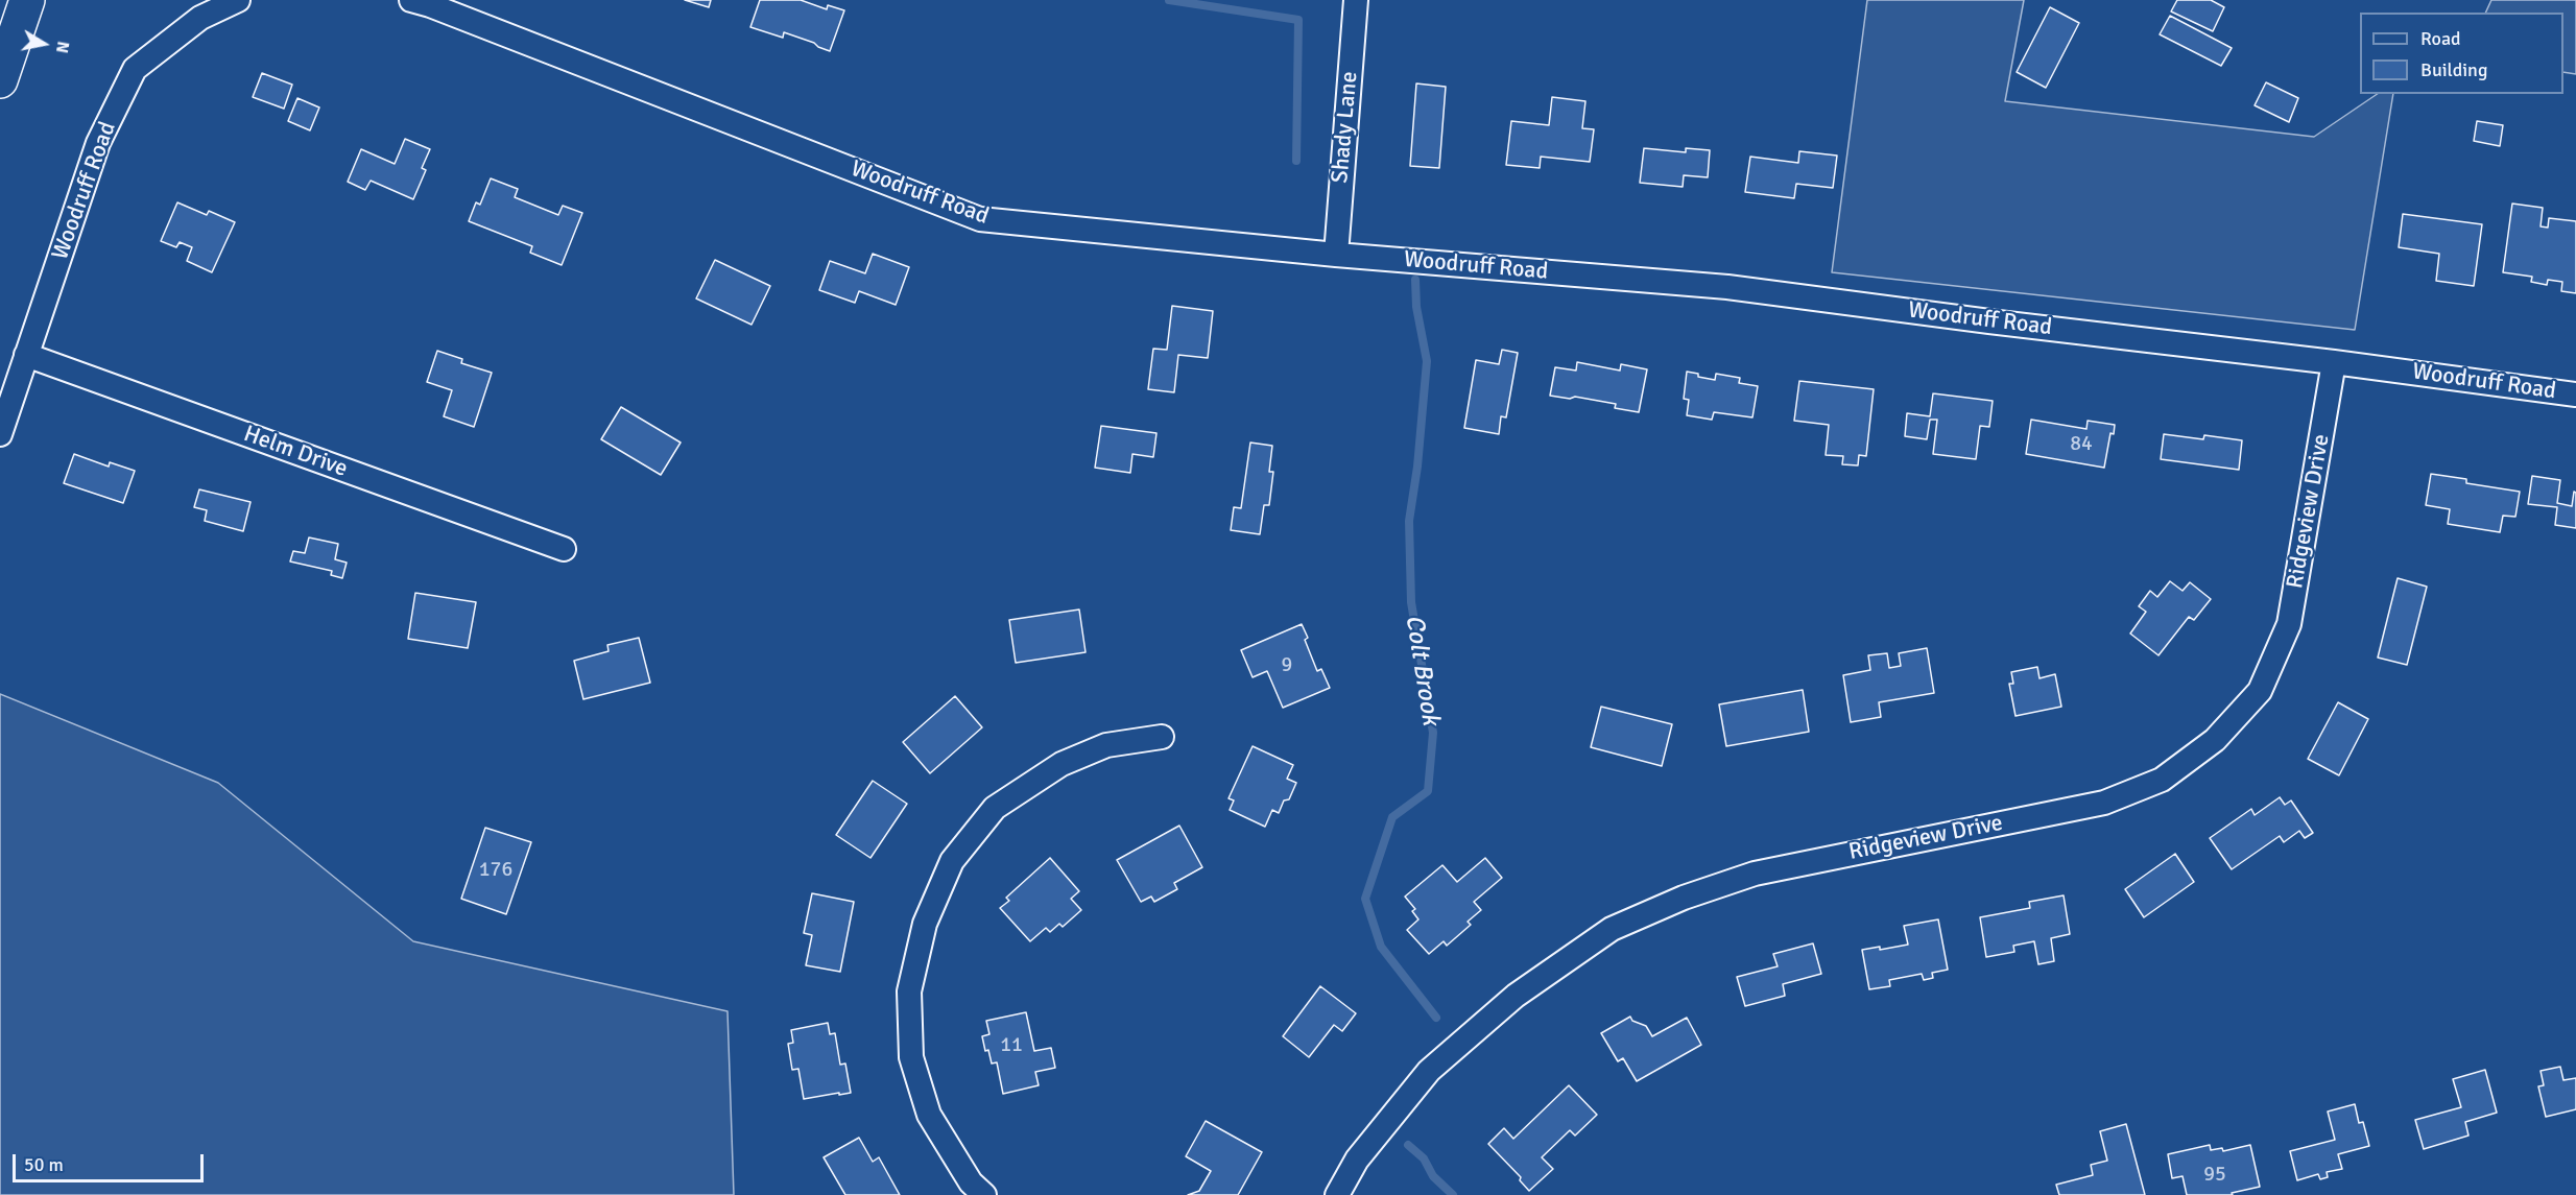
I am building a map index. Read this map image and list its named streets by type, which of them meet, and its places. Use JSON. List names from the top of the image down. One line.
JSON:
{"streets":{"street":["Shady Lane","Woodruff Road","Helm Drive","Ridgeview Drive"]},"crossings":[["Shady Lane","Woodruff Road"],["Woodruff Road","Helm Drive"],["Woodruff Road","Ridgeview Drive"]],"water":["Colt Brook"],"house_numbers":["84","9","176","11","95"],"legend":["Road","Building"],"scale_bar":"50 m","north":"right"}
